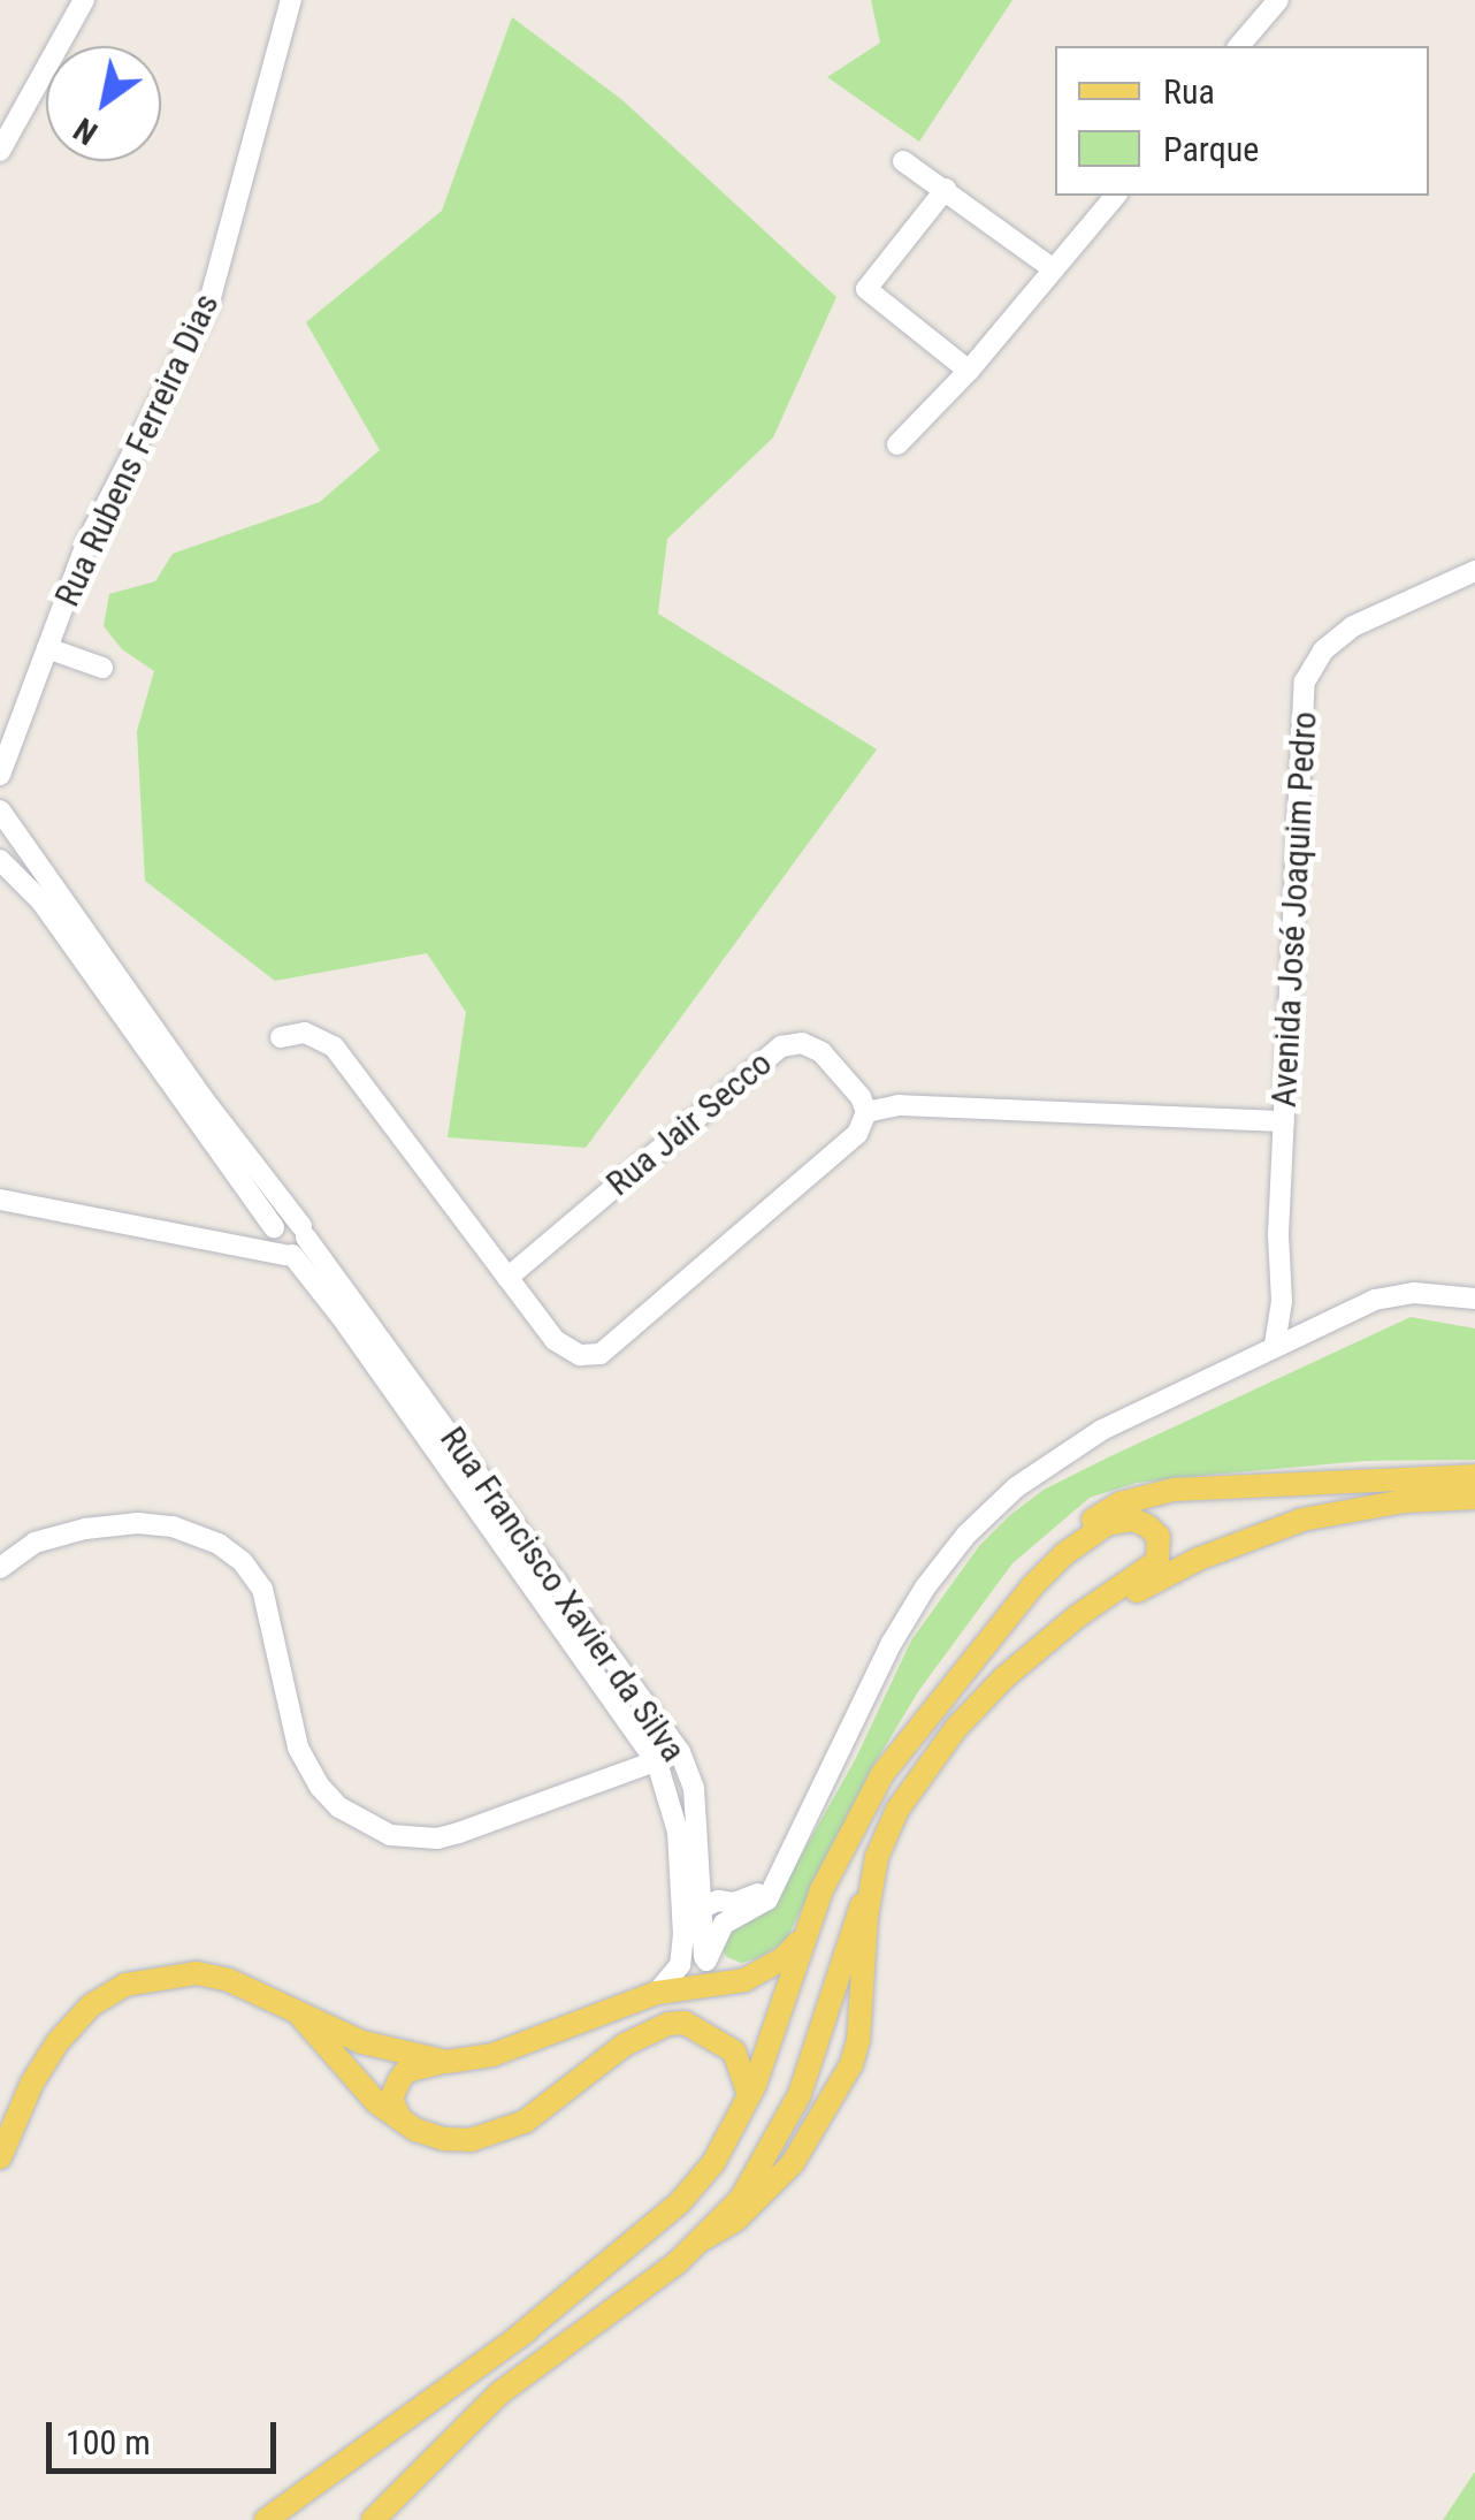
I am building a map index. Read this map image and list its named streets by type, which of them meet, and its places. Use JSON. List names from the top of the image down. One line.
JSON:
{"streets":{"street":["Rua Rubens Ferreira Dias","Avenida José Joaquim Pedro","Rua Jair Secco","Rua Francisco Xavier da Silva"]},"crossings":[["Rua Rubens Ferreira Dias","Rua Francisco Xavier da Silva"]],"legend":["Rua","Parque"],"scale_bar":"100 m","north":"bottom left"}
